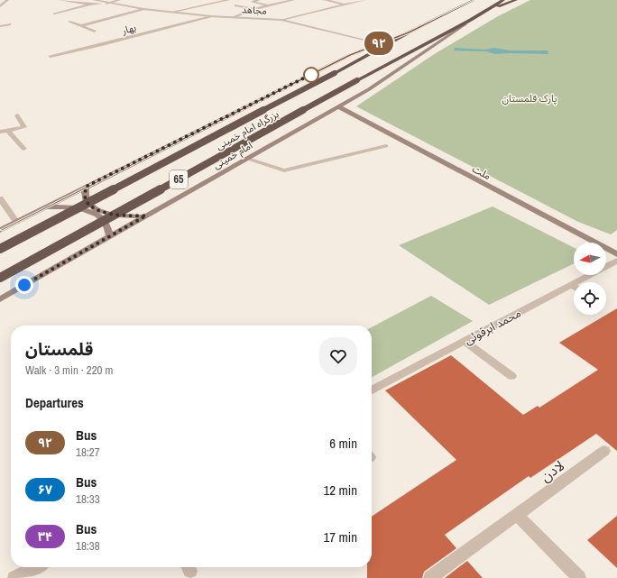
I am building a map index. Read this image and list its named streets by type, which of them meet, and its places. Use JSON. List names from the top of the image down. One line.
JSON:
{"streets":{"highway":["بزرگراه امام خمینی","65"],"main road":["امام خمینی","ملت"],"street":["مجاهد","بهار","محمد ابرقوئی","لادن"]},"crossings":[["مجاهد","بهار"],["بزرگراه امام خمینی","امام خمینی"],["بزرگراه امام خمینی","65"],["امام خمینی","ملت"]],"parks":["پارک قلمستان"],"lines":["bus line ۹۲"],"north":"left","page":{"on_map":"۹۲","heading":[["قلمستان","Walk · 3 min · 220 m"],"Departures"],"list":[{"mark":"۹۲","name":"Bus","note":"18:27","value":"6 min"},{"mark":"۶۷","name":"Bus","note":"18:33","value":"12 min"},{"mark":"۳۴","name":"Bus","note":"18:38","value":"17 min"}]}}
